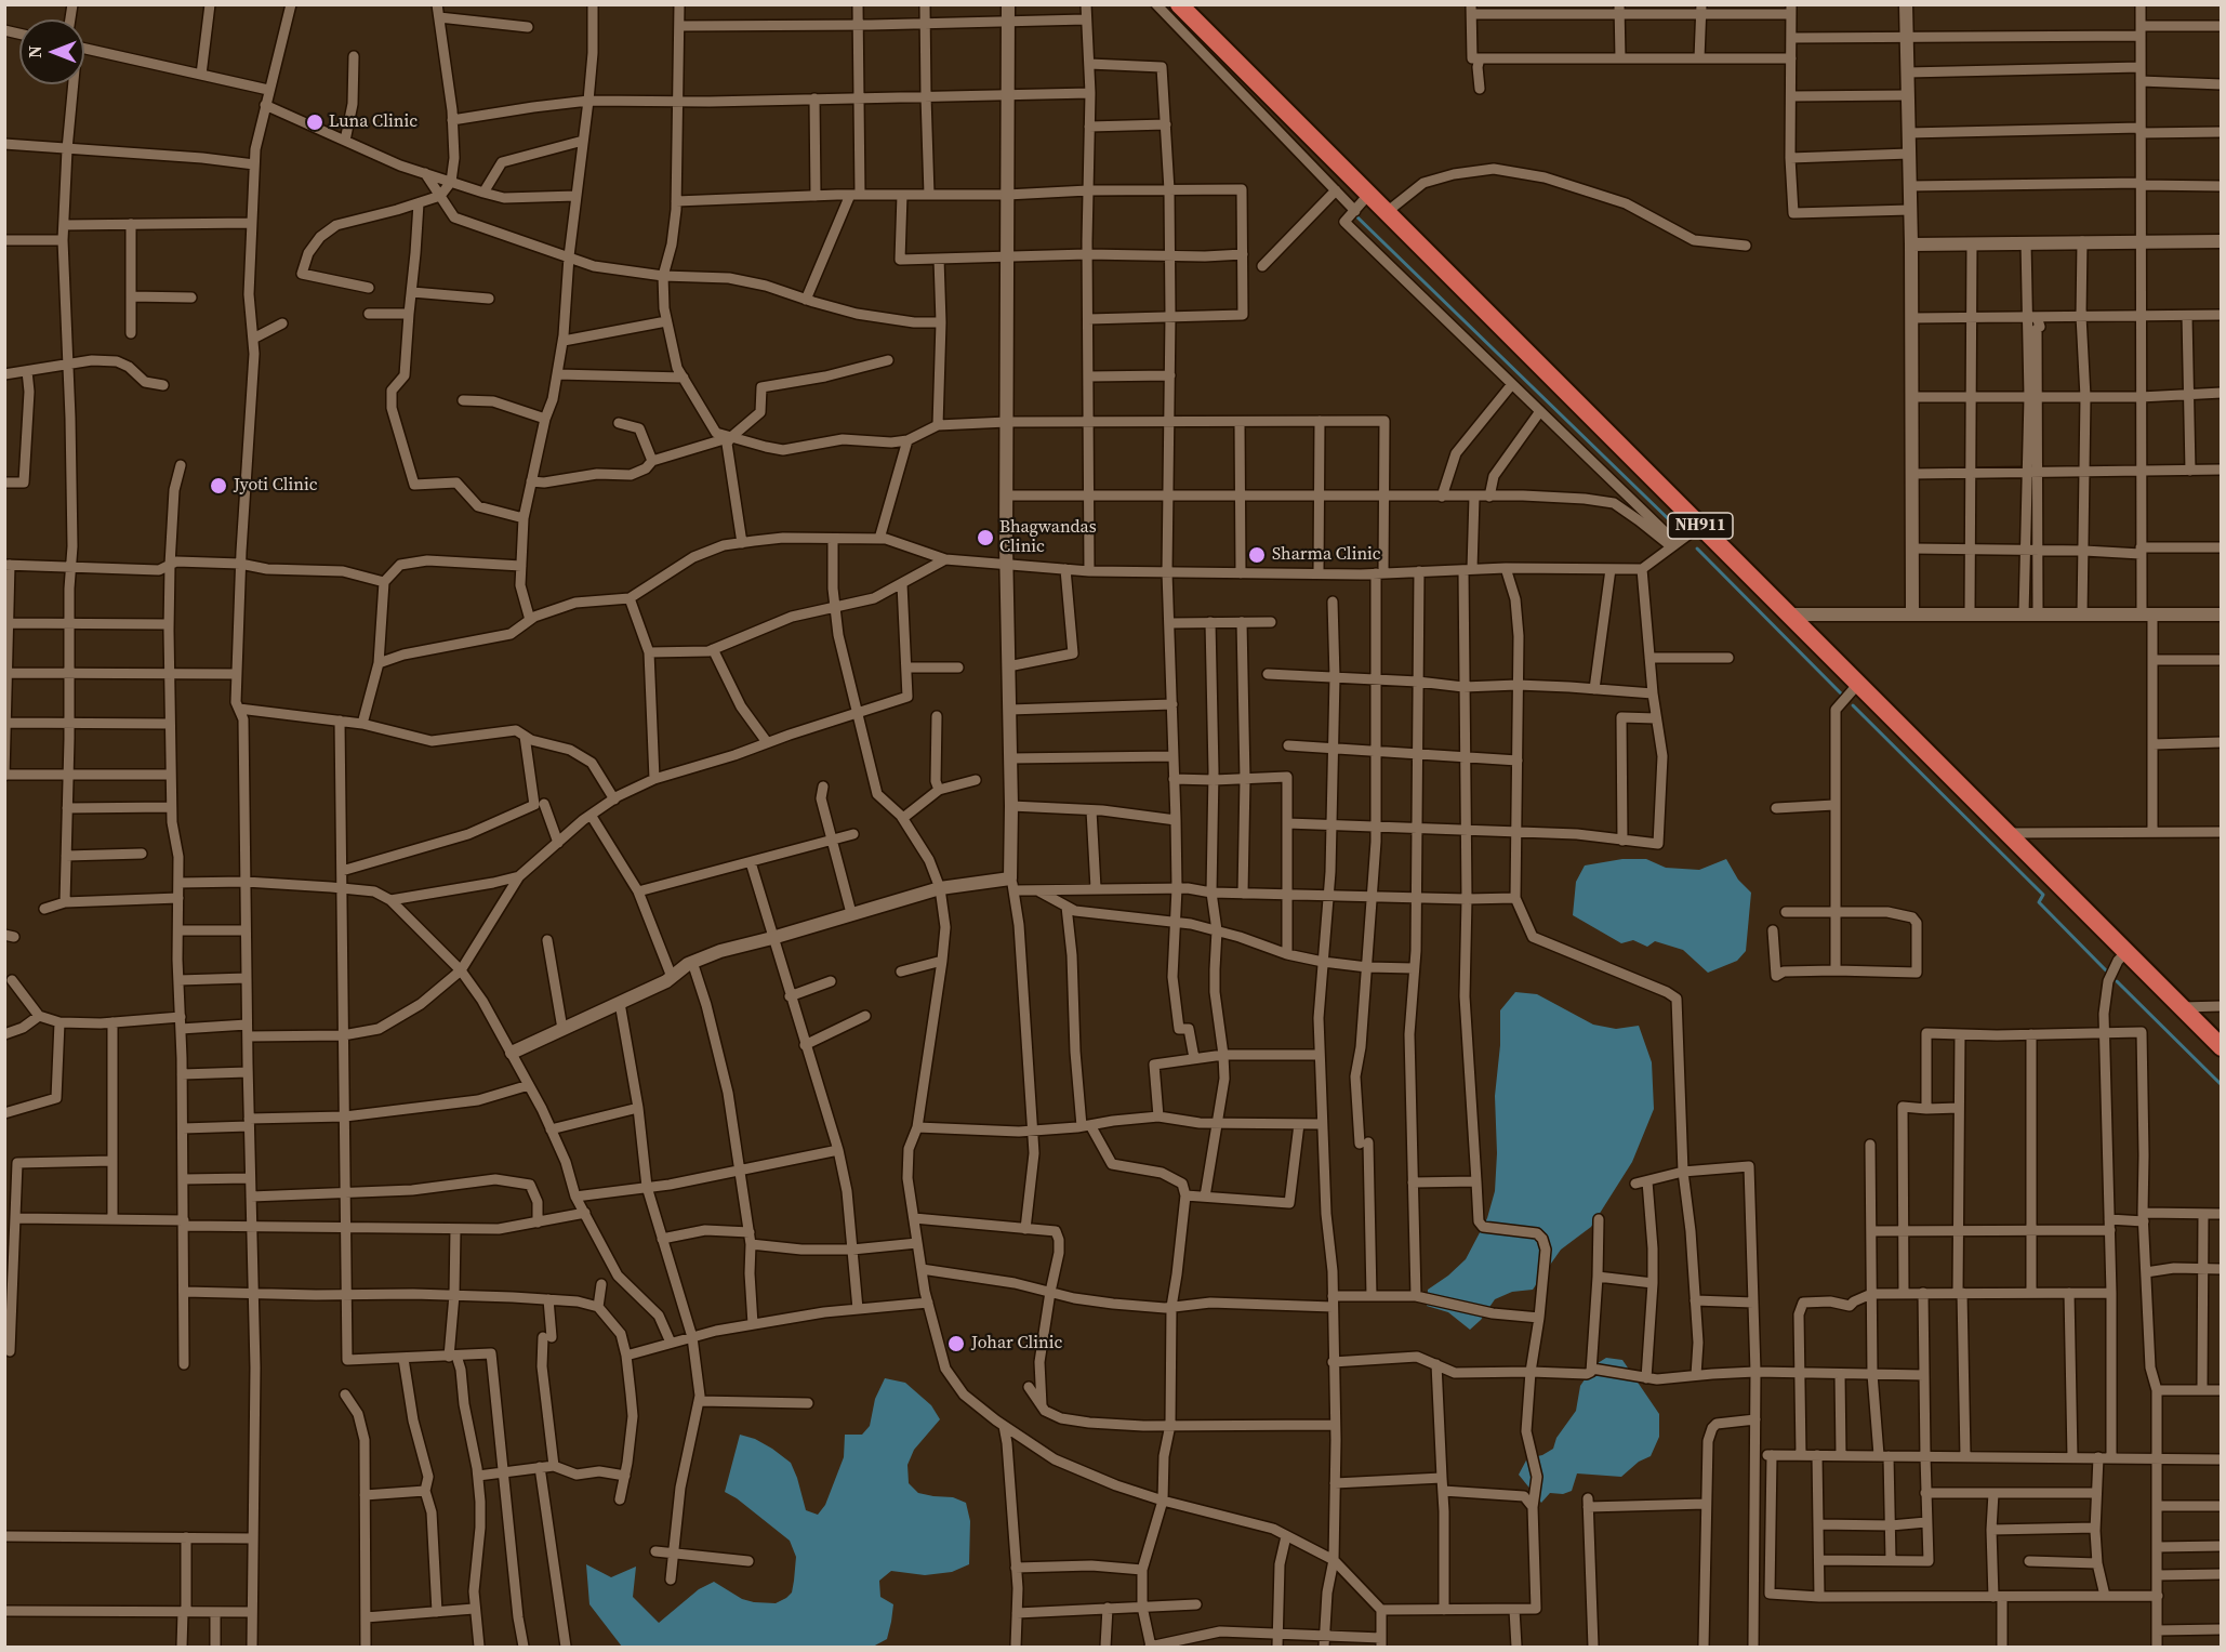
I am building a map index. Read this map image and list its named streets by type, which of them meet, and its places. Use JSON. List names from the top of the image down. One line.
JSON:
{"streets":{"highway":["NH911"]},"places":["Luna Clinic","Jyoti Clinic","Bhagwandas Clinic","Sharma Clinic","Johar Clinic"],"north":"left"}
